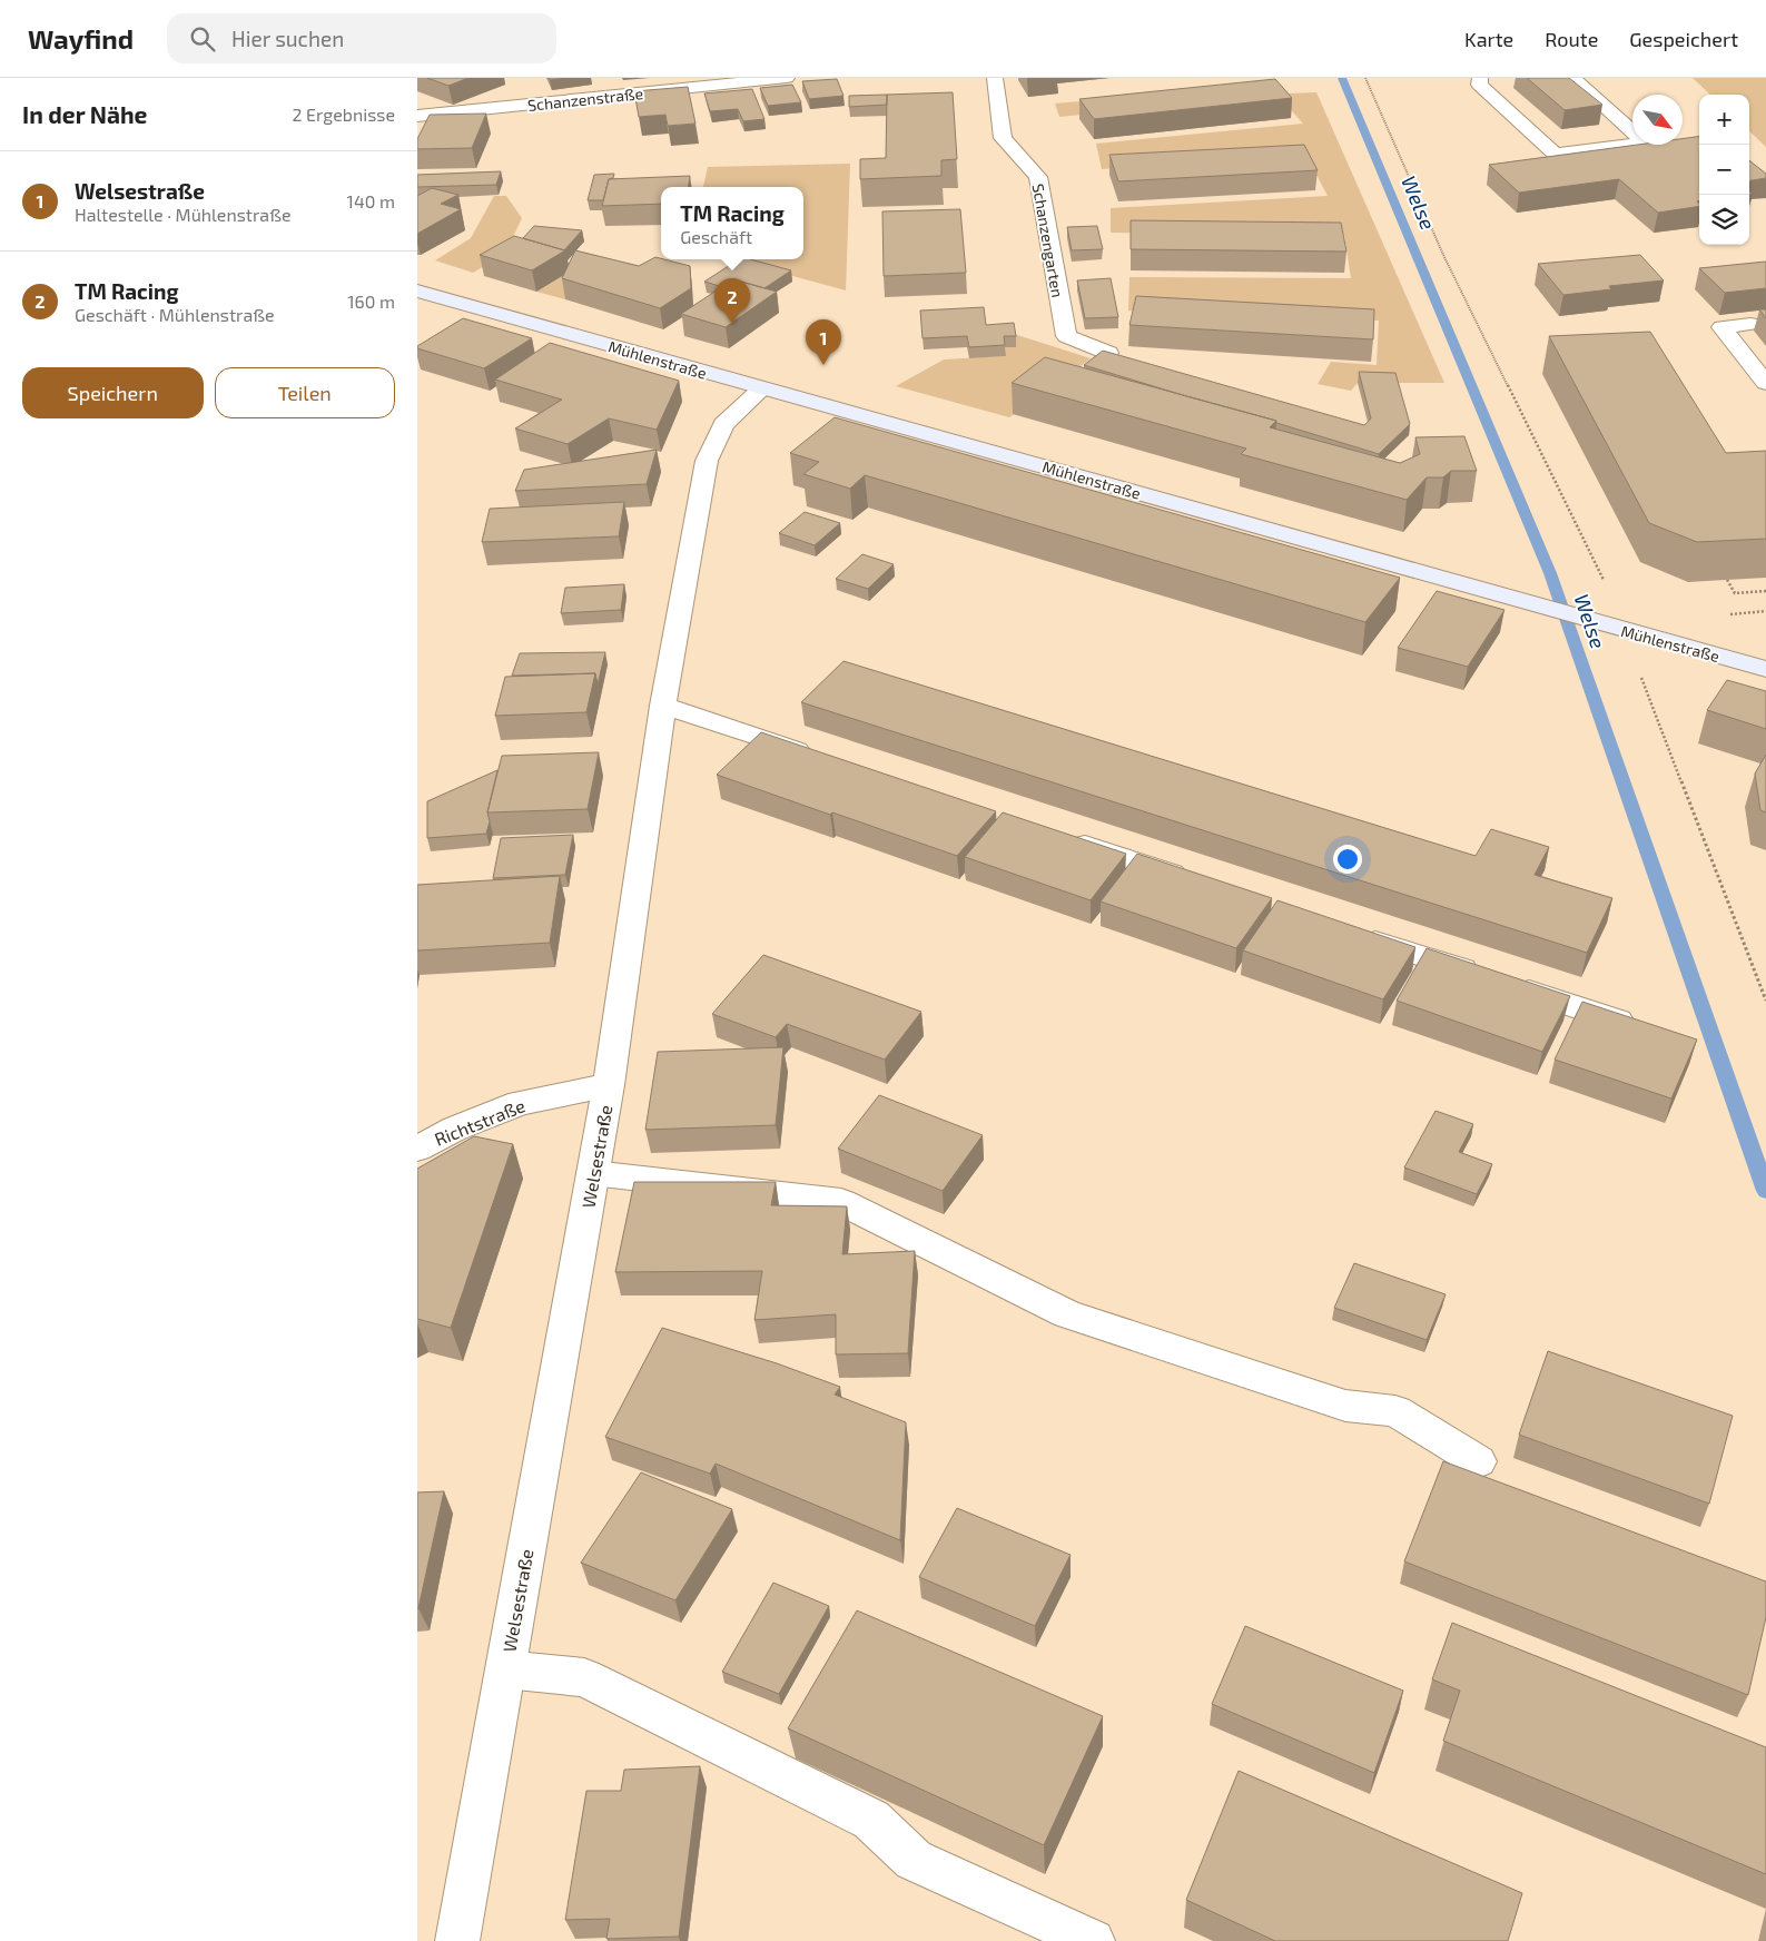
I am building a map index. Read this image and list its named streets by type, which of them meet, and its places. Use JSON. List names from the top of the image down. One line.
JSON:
{"streets":{"main road":["Mühlenstraße"],"street":["Schanzenstraße","Schanzengarten","Richtstraße","Welsestraße"]},"crossings":[["Mühlenstraße","Welsestraße"],["Richtstraße","Welsestraße"]],"water":["Welse"],"north":"bottom right","page":{"header":"Wayfind","search":"Hier suchen","nav":["Karte","Route","Gespeichert"],"heading":["In der Nähe","2 Ergebnisse"],"map_buttons":["+","−"],"list":[{"mark":"1","name":"Welsestraße","note":"Haltestelle · Mühlenstraße","value":"140 m"},{"mark":"2","name":"TM Racing","note":"Geschäft · Mühlenstraße","value":"160 m"}],"popup":["TM Racing","Geschäft"],"pins":["2","1"],"buttons":["Speichern","Teilen"]}}
